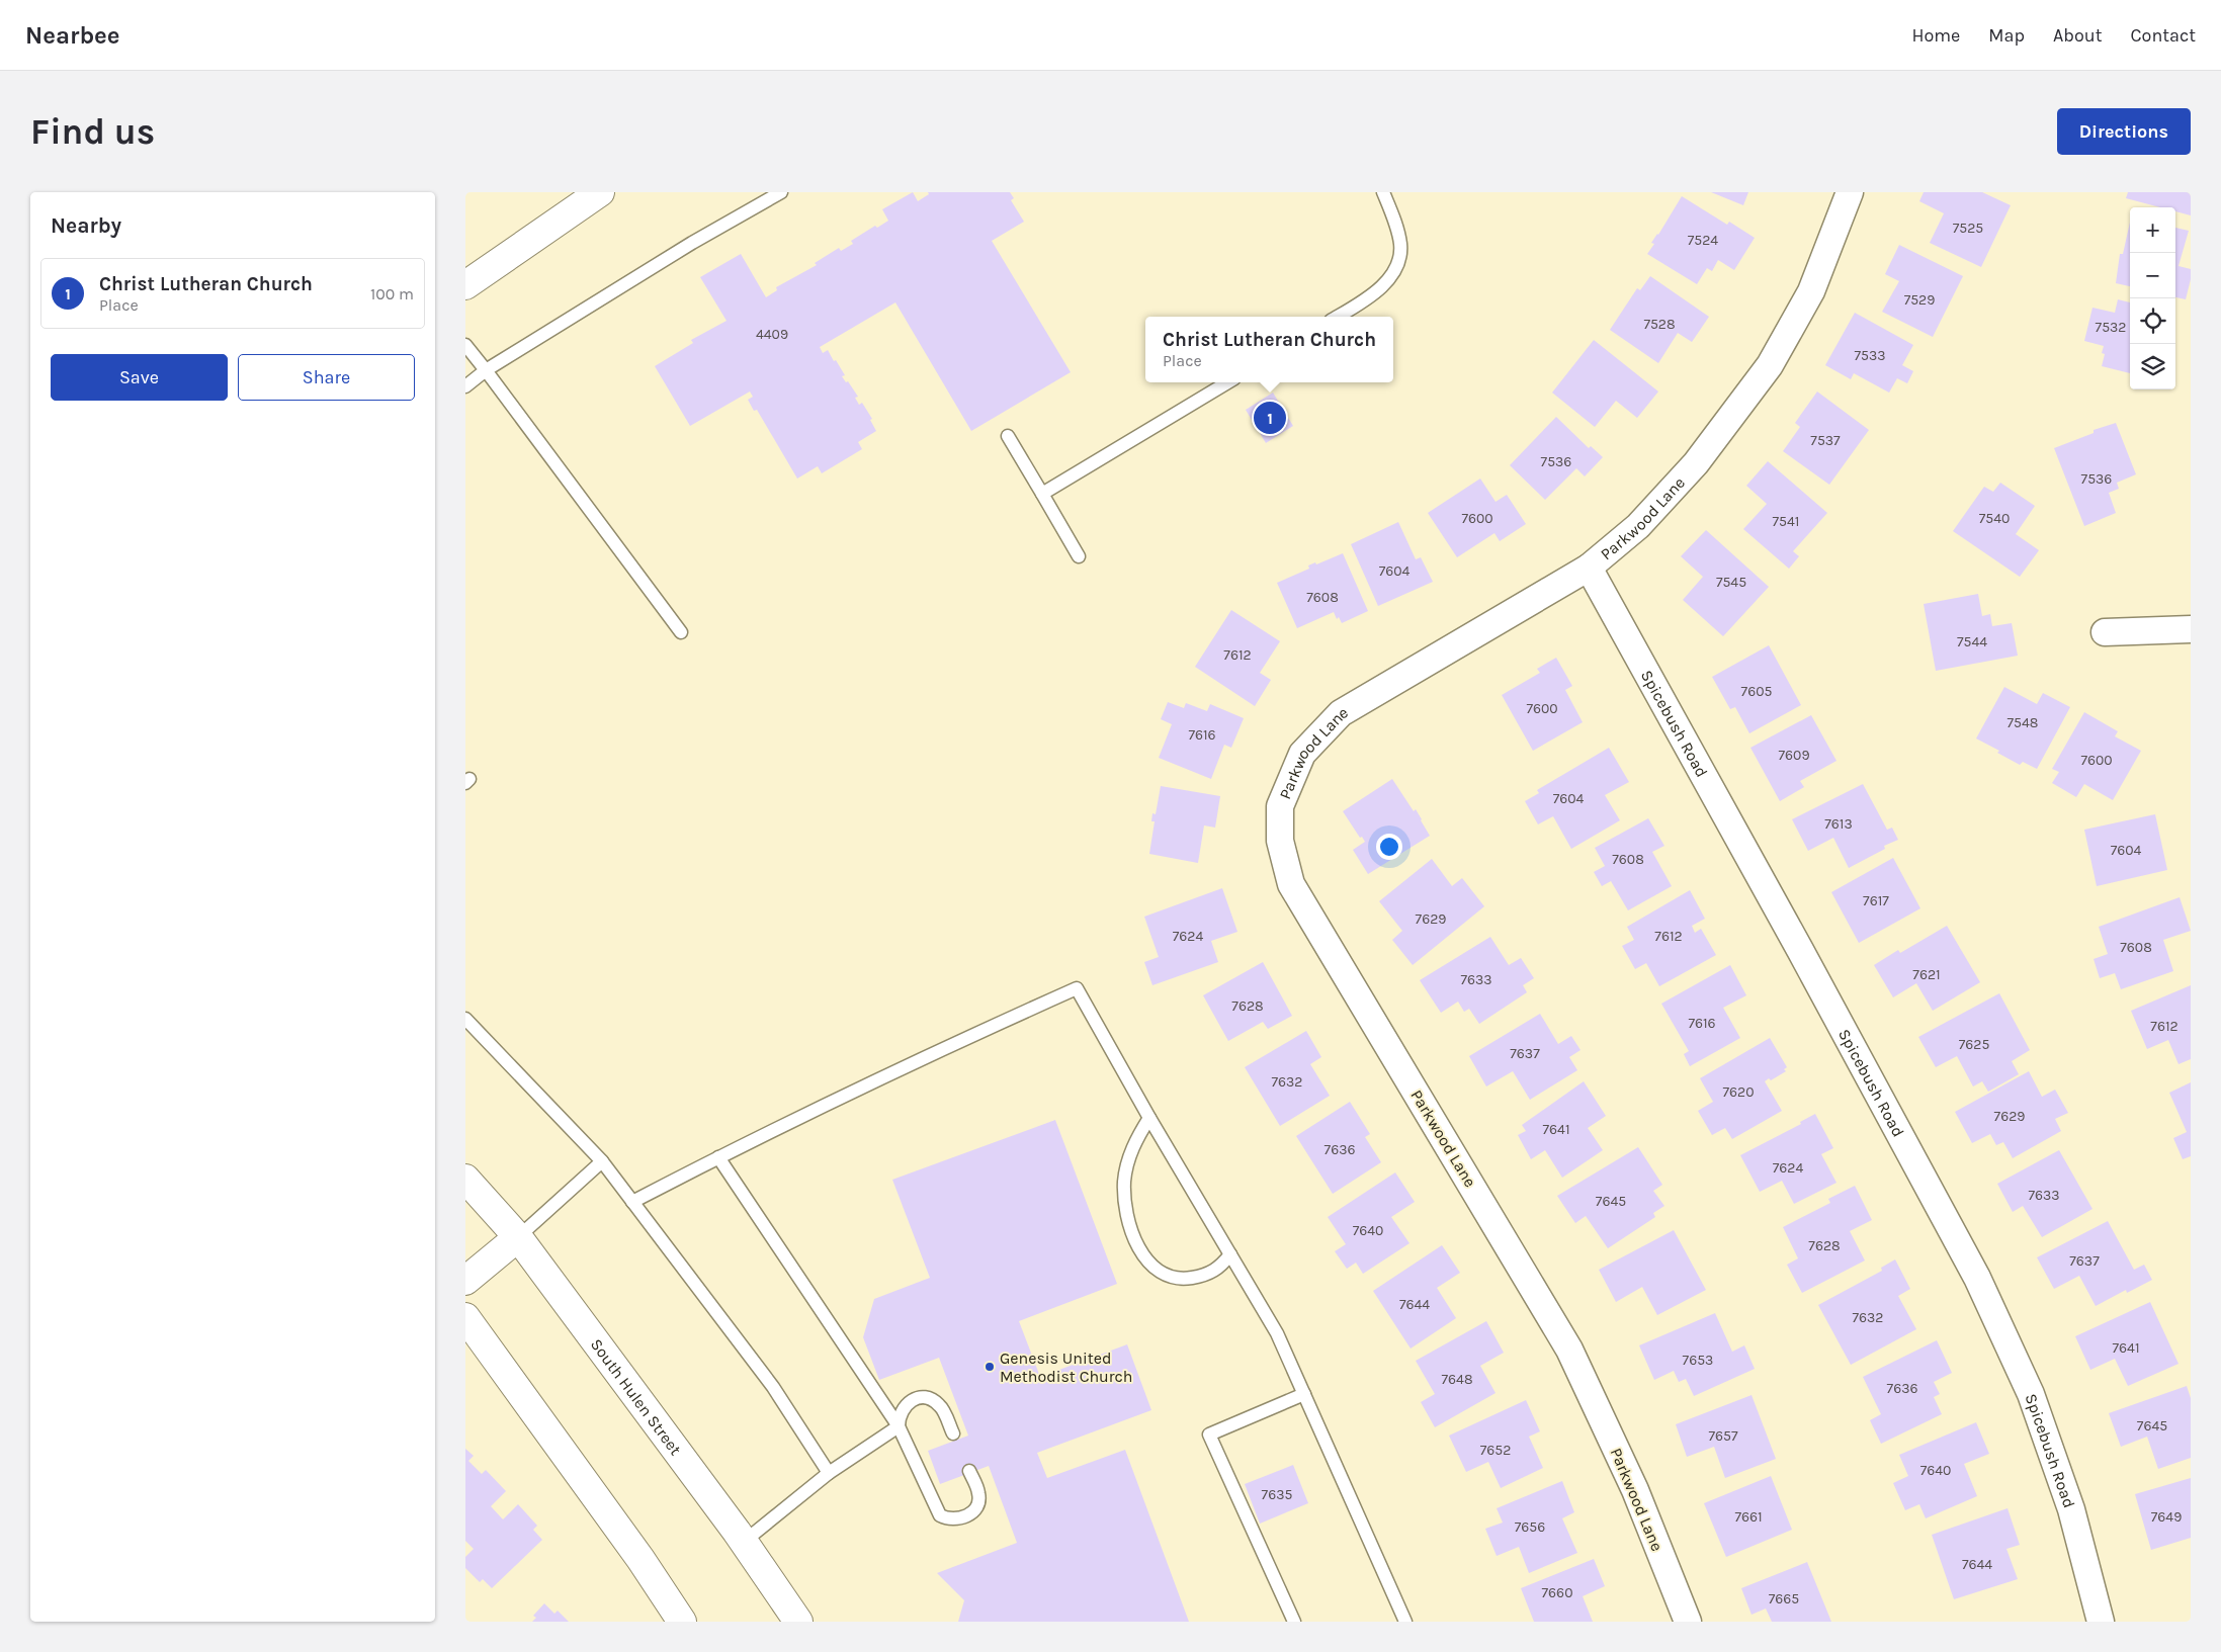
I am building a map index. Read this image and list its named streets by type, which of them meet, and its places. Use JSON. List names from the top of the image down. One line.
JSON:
{"streets":{"main road":["South Hulen Street"],"street":["Parkwood Lane","Spicebush Road"]},"crossings":[["Parkwood Lane","Spicebush Road"]],"places":["Genesis United Methodist Church"],"house_numbers":["7525","7524","7529","7528","7532","4409","7533","7537","7536","7536","7600","7540","7541","7604","7545","7608","7544","7612","7605","7600","7548","7616","7609","7600","7604","7613","7604","7608","7617","7629","7624","7612","7608","7621","7633","7628","7616","7612","7625","7637","7632","7620","7629","7641","7636","7624","7633","7645","7640","7628","7637","7644","7632","7641","7653","7648","7636","7645","7657","7652","7640","7635","7661","7649","7656","7644","7660","7665"],"page":{"header":"Nearbee","nav":["Home","Map","About","Contact"],"buttons":["Directions",["Save","Share"]],"title":"Find us","heading":"Nearby","map_buttons":["+","−"],"list":[{"mark":"1","name":"Christ Lutheran Church","note":"Place","value":"100 m"}],"popup":["Christ Lutheran Church","Place"],"pins":"1"}}
